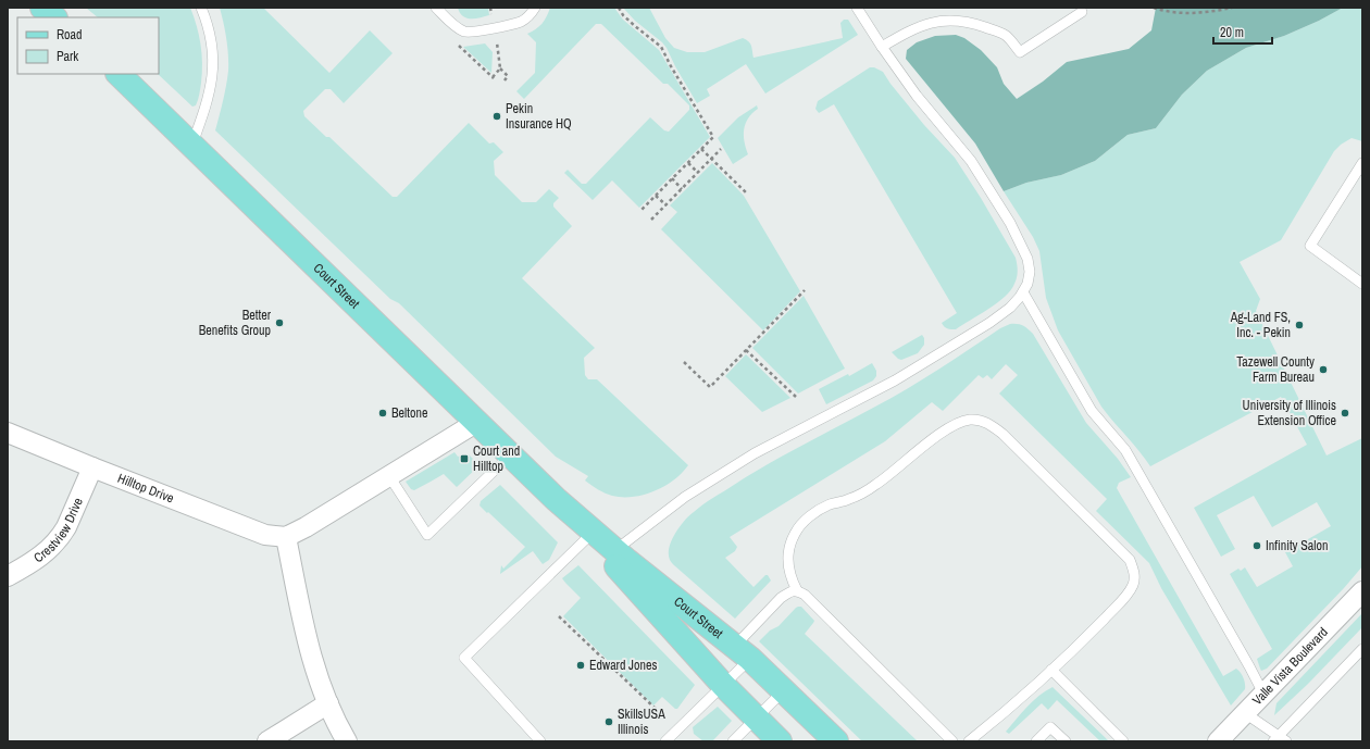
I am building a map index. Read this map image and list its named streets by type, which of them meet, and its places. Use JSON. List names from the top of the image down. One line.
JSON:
{"streets":{"main road":["Court Street"],"street":["Hilltop Drive","Crestview Drive","Valle Vista Boulevard"]},"crossings":[["Hilltop Drive","Crestview Drive"]],"places":{"other":["Pekin Insurance HQ","Better Benefits Group","Ag-Land FS, Inc. - Pekin","Tazewell County Farm Bureau","Beltone","University of Illinois Extension Office","Infinity Salon","Edward Jones","SkillsUSA Illinois"],"transit":["Court and Hilltop"]},"legend":["Road","Park"],"scale_bar":"20 m"}
